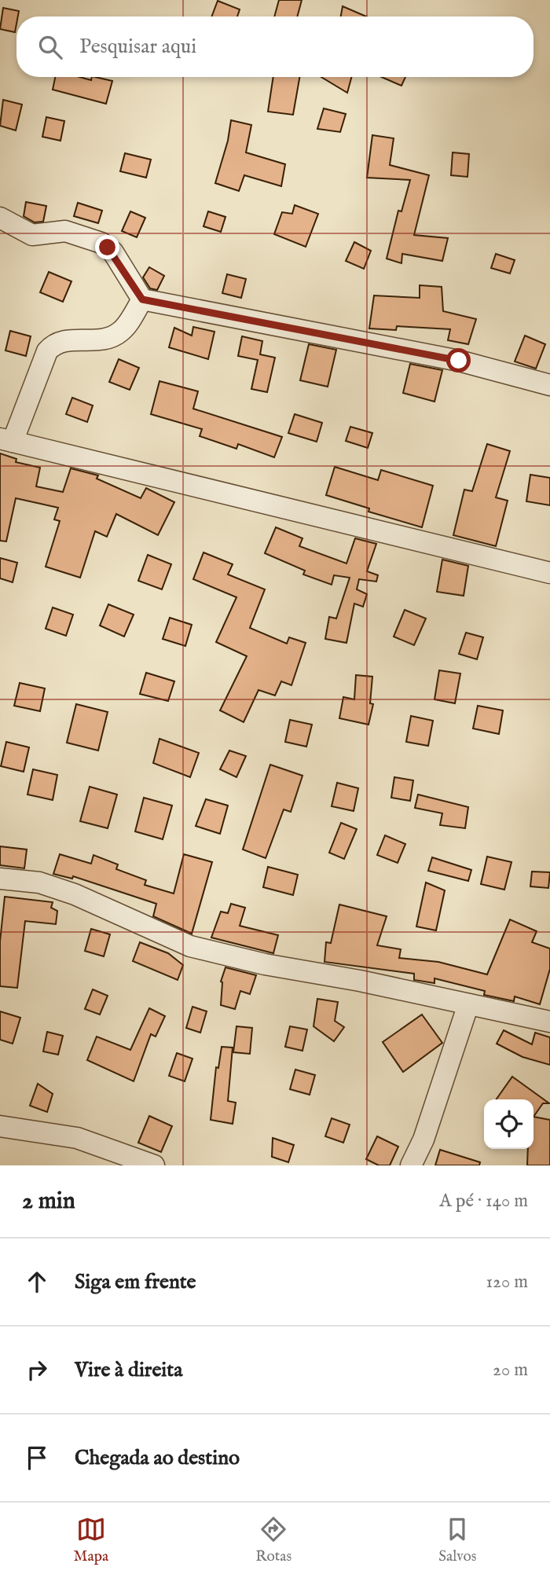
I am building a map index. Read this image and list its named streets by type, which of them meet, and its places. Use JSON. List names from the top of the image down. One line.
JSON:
{"page":{"search":"Pesquisar aqui","heading":["2 min","A pé · 140 m"],"list":[["Siga em frente","120 m"],["Vire à direita","20 m"],"Chegada ao destino"],"nav":["Mapa","Rotas","Salvos"]}}
